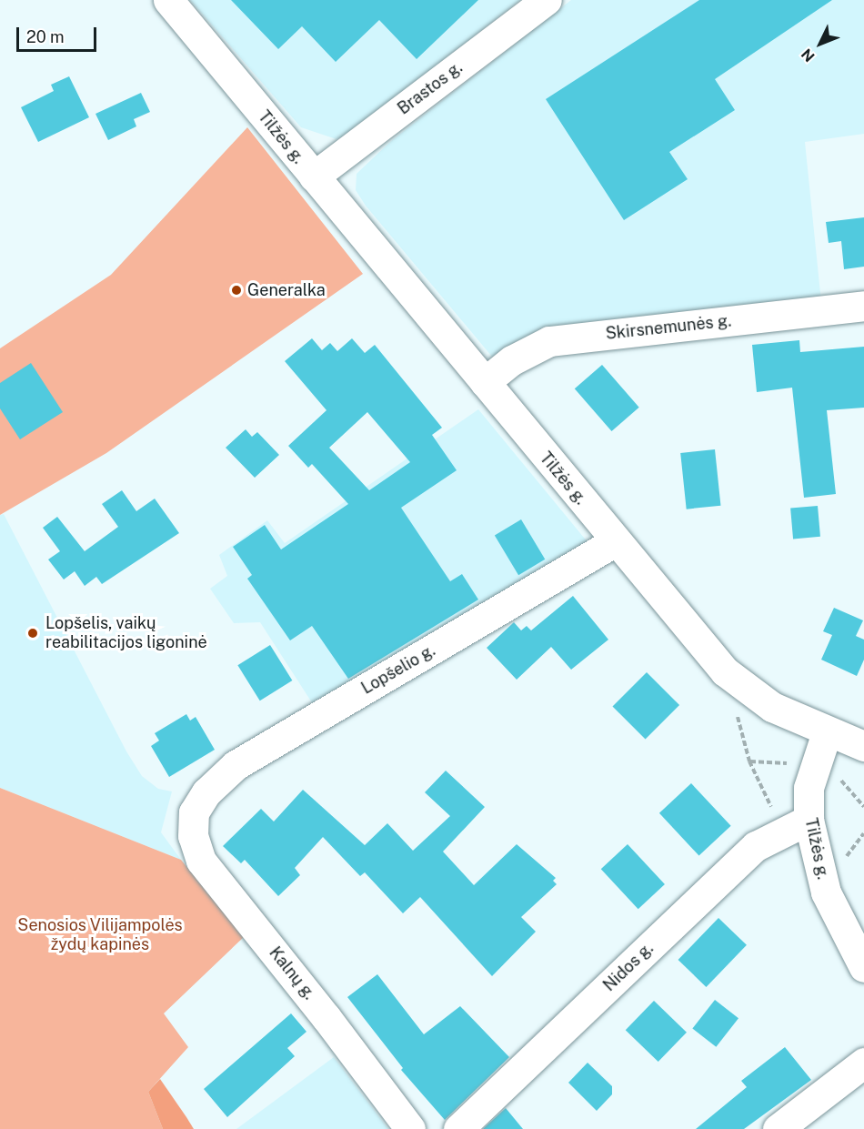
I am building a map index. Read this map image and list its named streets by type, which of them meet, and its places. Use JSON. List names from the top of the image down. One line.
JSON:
{"streets":{"street":["Brastos g.","Tilžės g.","Skirsnemunės g.","Lopšelio g.","Nidos g.","Kalnų g."]},"crossings":[["Brastos g.","Tilžės g."],["Tilžės g.","Skirsnemunės g."],["Tilžės g.","Lopšelio g."],["Tilžės g.","Nidos g."],["Lopšelio g.","Kalnų g."]],"parks":["Senosios Vilijampolės žydų kapinės"],"places":["Generalka","Lopšelis, vaikų reabilitacijos ligoninė"],"scale_bar":"20 m","north":"bottom left"}
